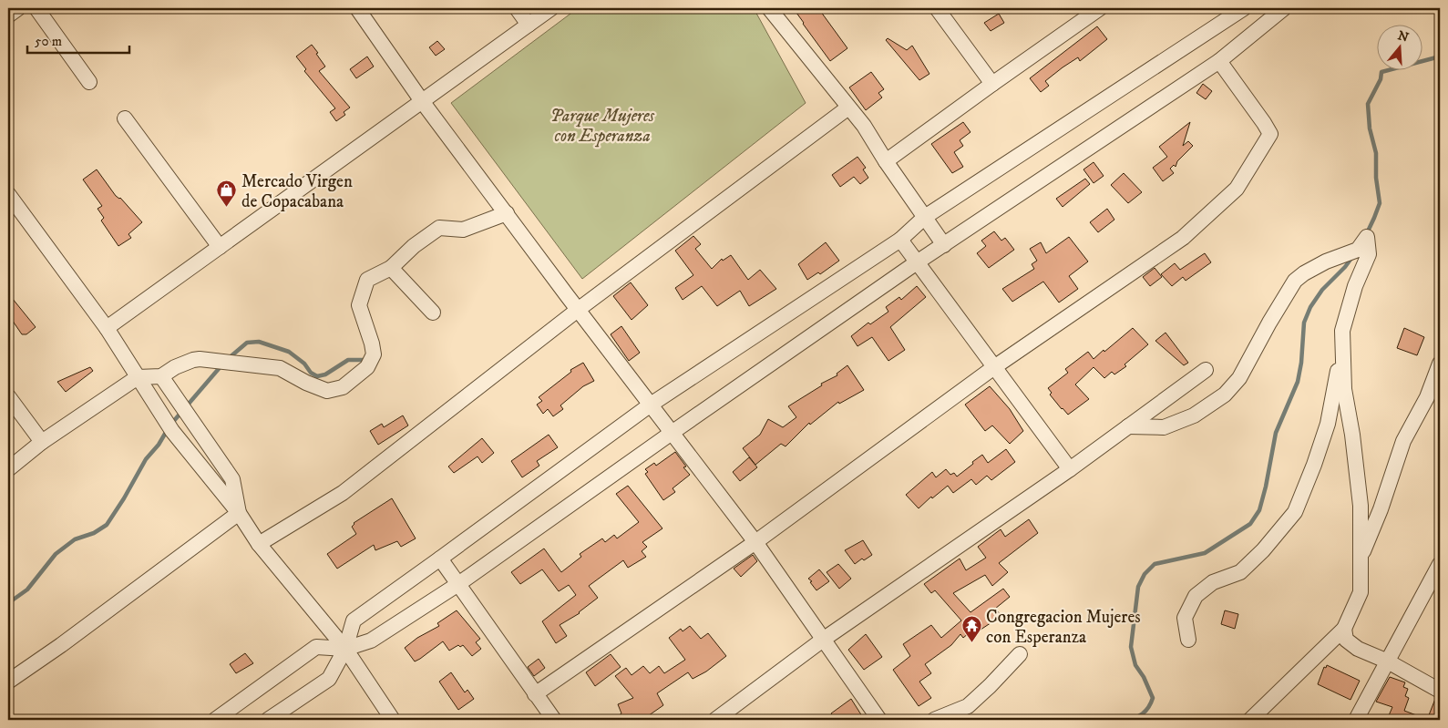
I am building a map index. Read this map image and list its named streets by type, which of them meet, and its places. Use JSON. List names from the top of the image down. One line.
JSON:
{"parks":["Parque Mujeres con Esperanza"],"places":{"shop":["Mercado Virgen de Copacabana"],"temple":["Congregacion Mujeres con Esperanza"]},"scale_bar":"50 m","north":"top"}
